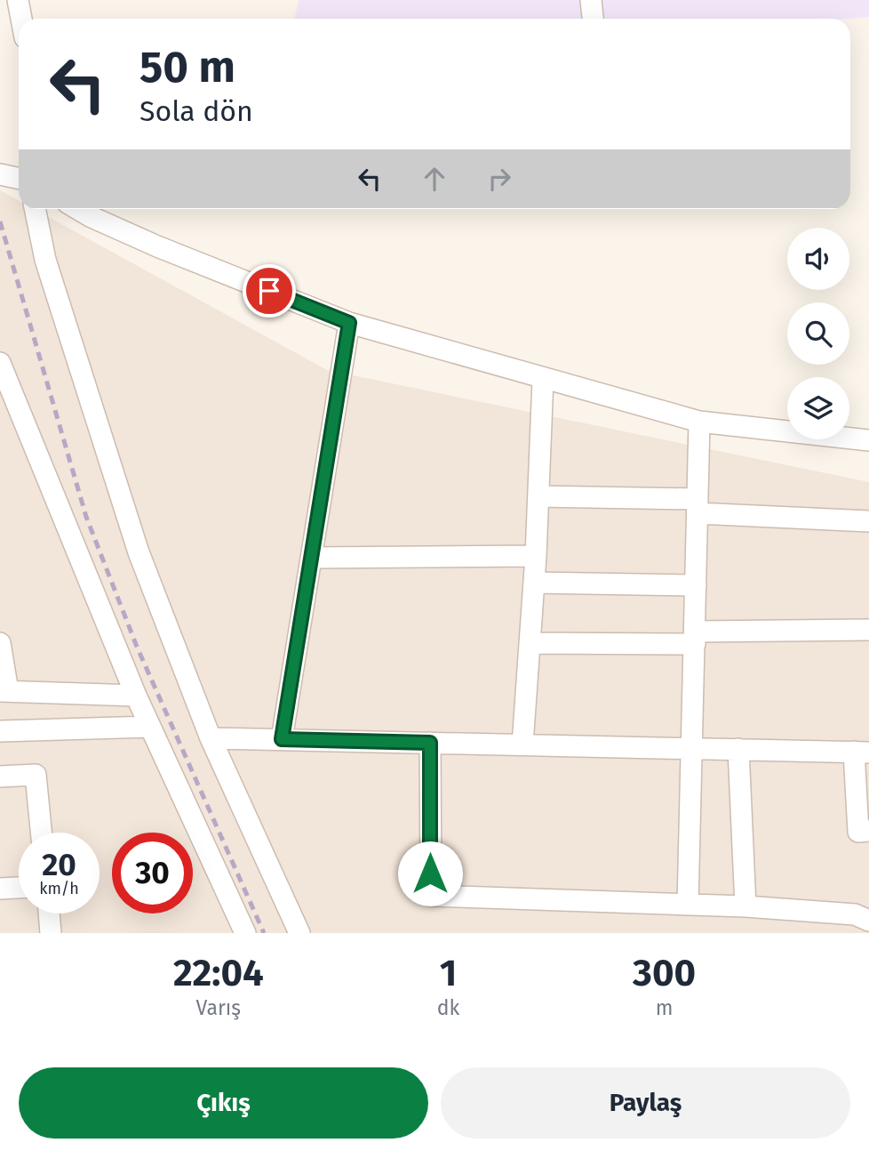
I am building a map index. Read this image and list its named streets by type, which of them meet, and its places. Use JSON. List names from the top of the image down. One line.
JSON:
{"page":{"turn":["50 m","Sola dön"],"speed":"20 km/h","limit":"30","eta":["22:04","Varış","1","dk","300","m"],"buttons":["Çıkış","Paylaş"]}}
